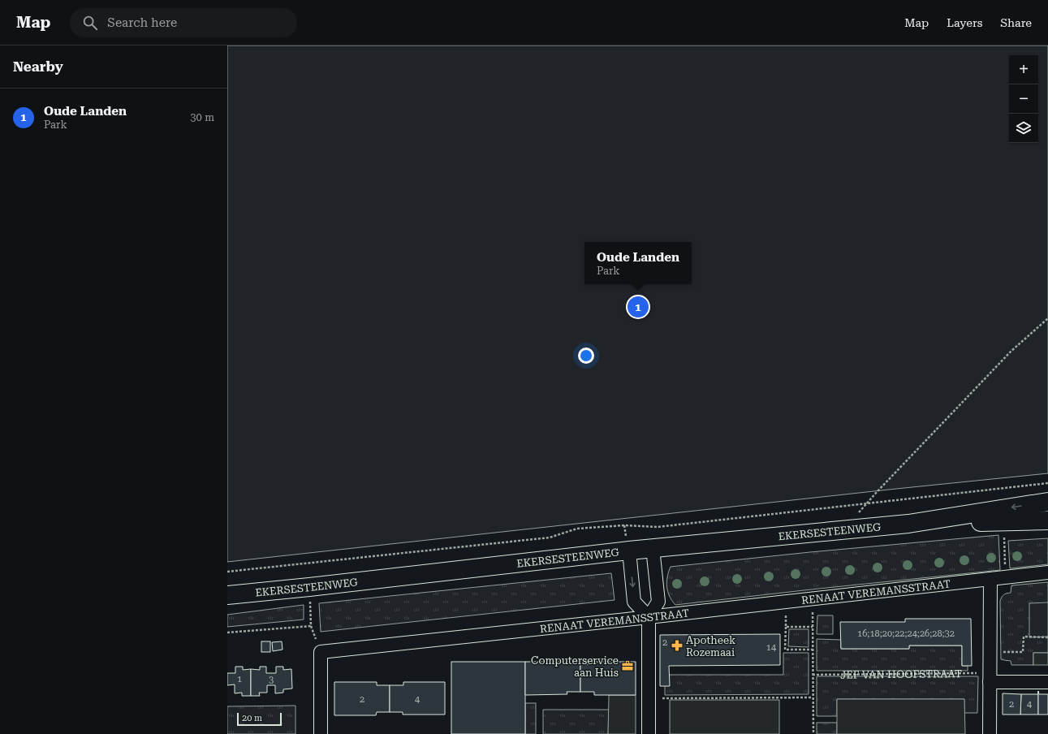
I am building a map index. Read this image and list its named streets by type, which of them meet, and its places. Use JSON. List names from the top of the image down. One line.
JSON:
{"streets":{"main road":["EKERSESTEENWEG"],"street":["RENAAT VEREMANSSTRAAT"],"path":["JEF VAN HOOFSTRAAT"]},"places":{"pharmacy":["Apotheek Rozemaai"],"office":["Computerservice aan Huis"]},"house_numbers":["16;18;20;22;24;26;28;32","2","14","1","3","2","4","2","4"],"scale_bar":"20 m","page":{"header":"Map","search":"Search here","nav":["Map","Layers","Share"],"heading":"Nearby","map_buttons":["+","−"],"list":[{"mark":"1","name":"Oude Landen","note":"Park","value":"30 m"}],"popup":["Oude Landen","Park"],"pins":"1","scale":"20 m"}}
